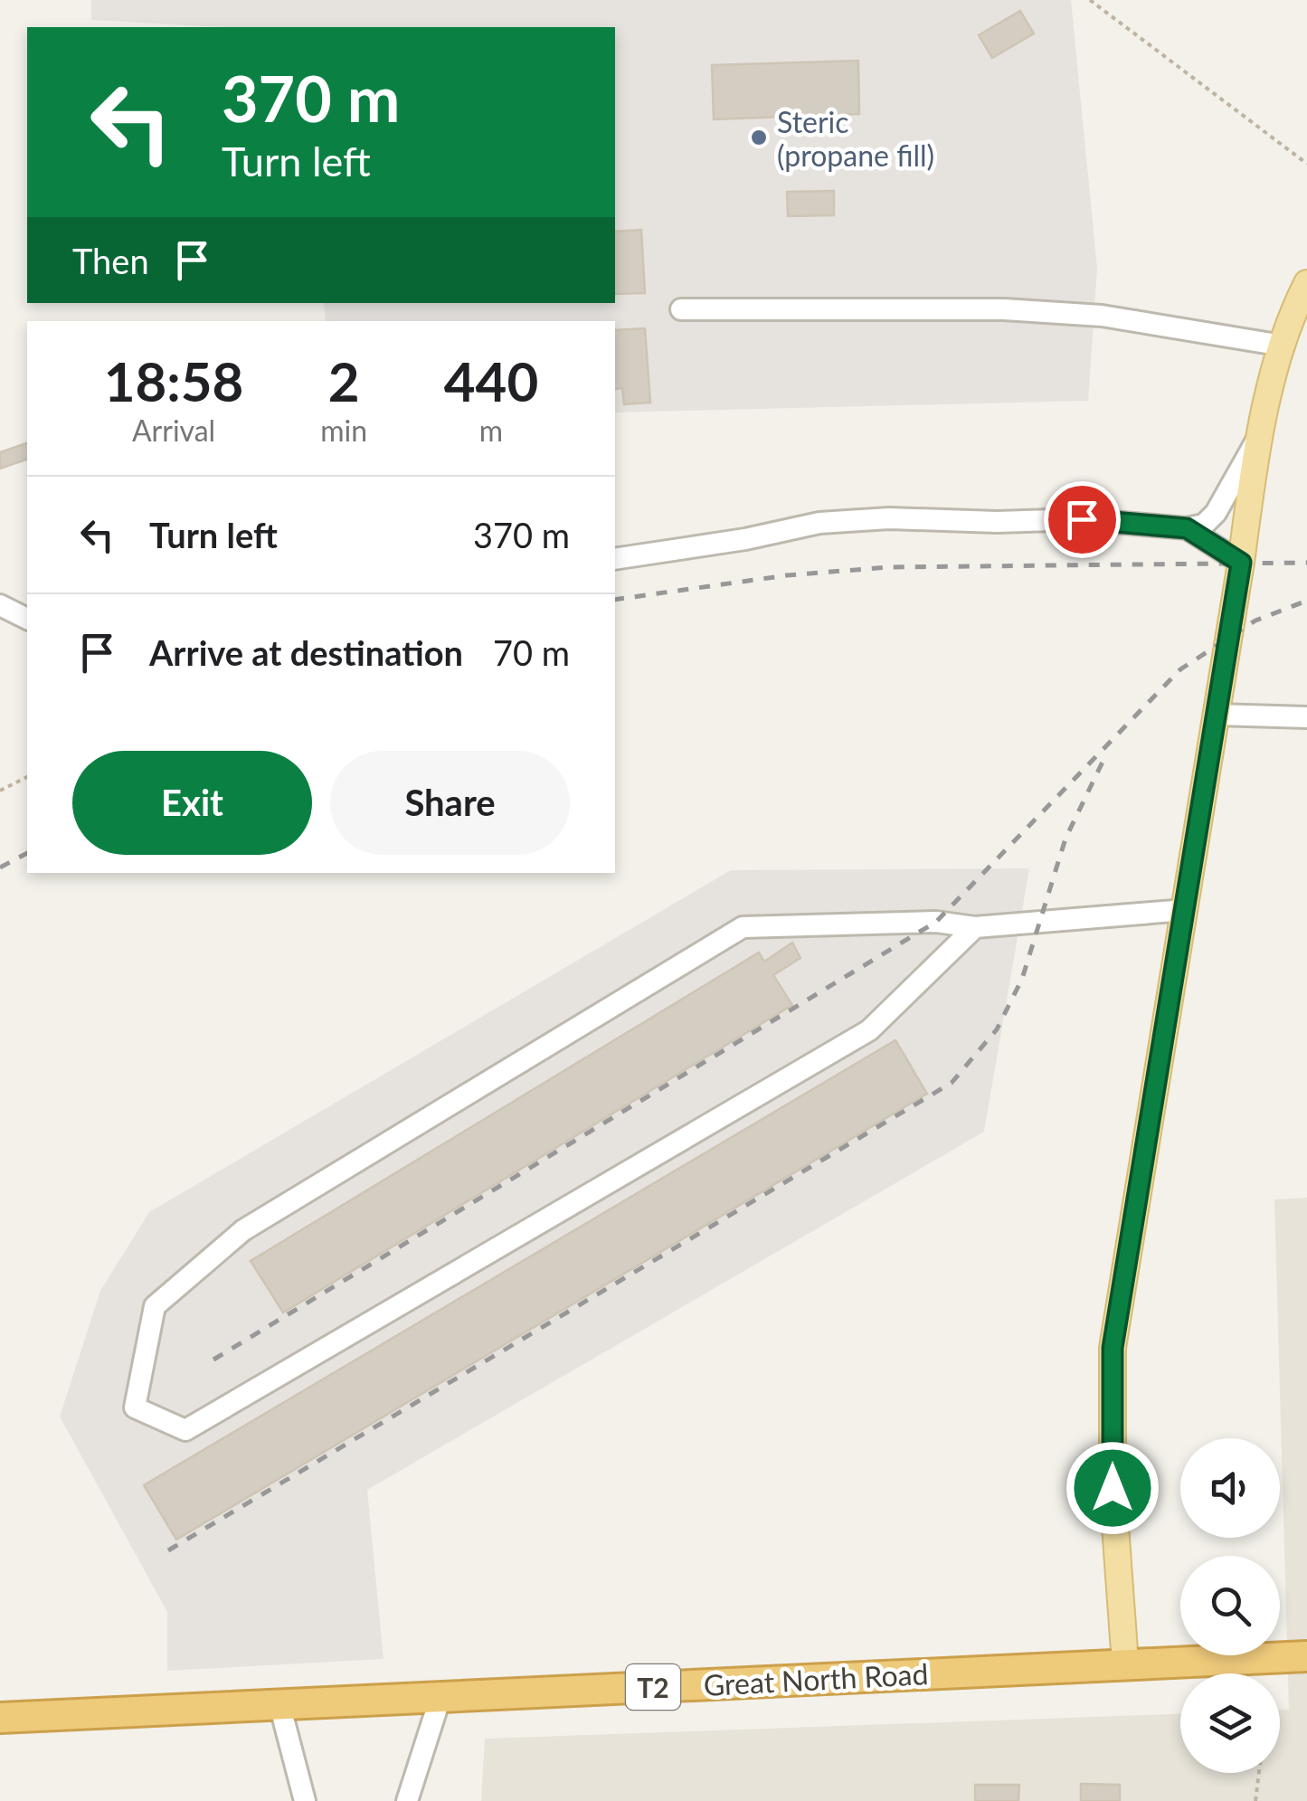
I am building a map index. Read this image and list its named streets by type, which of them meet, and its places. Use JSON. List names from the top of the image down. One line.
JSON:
{"streets":{"highway":["Great North Road","T2"]},"places":["Steric (propane fill)"],"page":{"turn":["370 m","Turn left"],"then":"Then","eta":["18:58","Arrival","2","min","440","m"],"list":[{"name":"Turn left","value":"370 m"},{"name":"Arrive at destination","value":"70 m"}],"buttons":["Exit","Share"]}}
